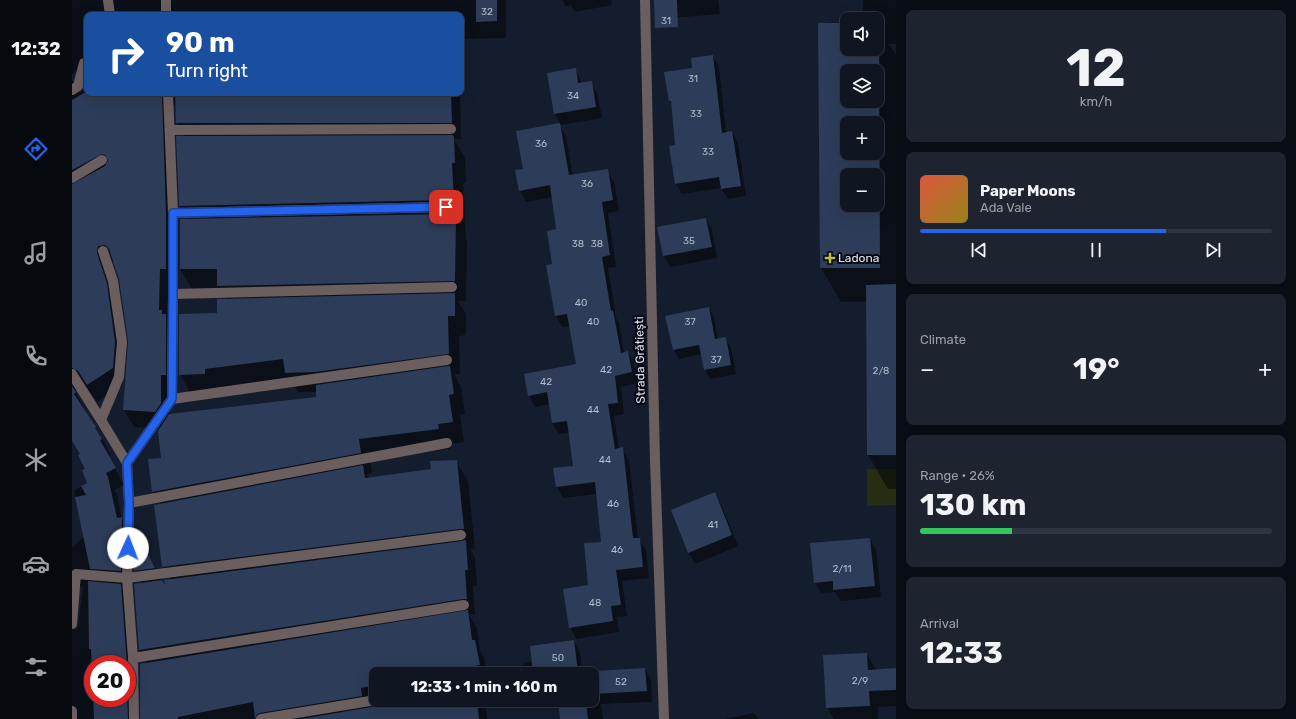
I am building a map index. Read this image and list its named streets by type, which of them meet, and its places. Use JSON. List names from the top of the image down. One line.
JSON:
{"streets":{"street":["Strada Grătiești"]},"places":{"health":["Ladona"]},"house_numbers":["32","31","31","34","33","36","33","36","35","38","38","40","40","37","37","42","2/8","42","44","44","46","41","46","2/11","48","50","2/9","52"],"page":{"tabs":"12:32","tile":[["12","km/h"],"Climate",["Range · 26%","130 km"],["Arrival","12:33"]],"map_buttons":["+","−"],"turn":["90 m","Turn right"],"song":["Paper Moons","Ada Vale"],"heat":["−","19°","+"],"limit":"20","trip":"12:33 · 1 min · 160 m"}}
